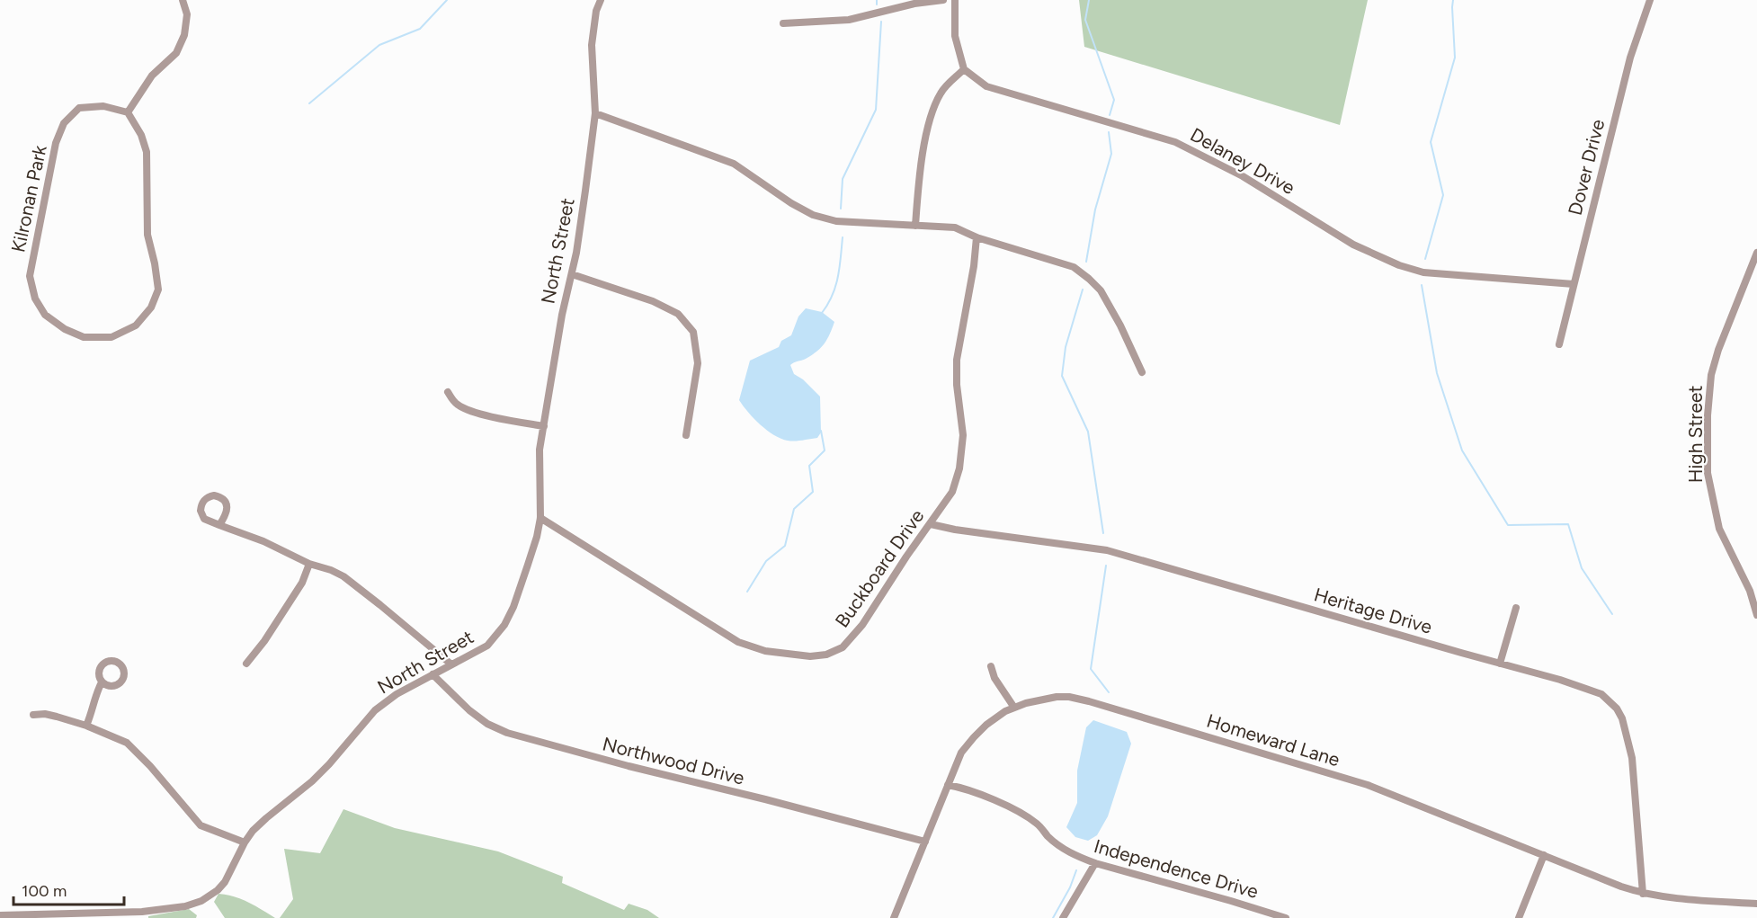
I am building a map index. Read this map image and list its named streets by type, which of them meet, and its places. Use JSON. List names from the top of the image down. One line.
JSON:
{"streets":{"street":["Delaney Drive","Dover Drive","Kilronan Park","North Street","High Street","Buckboard Drive","Heritage Drive","Homeward Lane","Northwood Drive","Independence Drive"]},"crossings":[["Delaney Drive","Dover Drive"],["North Street","Buckboard Drive"],["North Street","Northwood Drive"],["Buckboard Drive","Heritage Drive"],["Heritage Drive","Homeward Lane"],["Homeward Lane","Northwood Drive"],["Homeward Lane","Independence Drive"]],"scale_bar":"100 m"}
